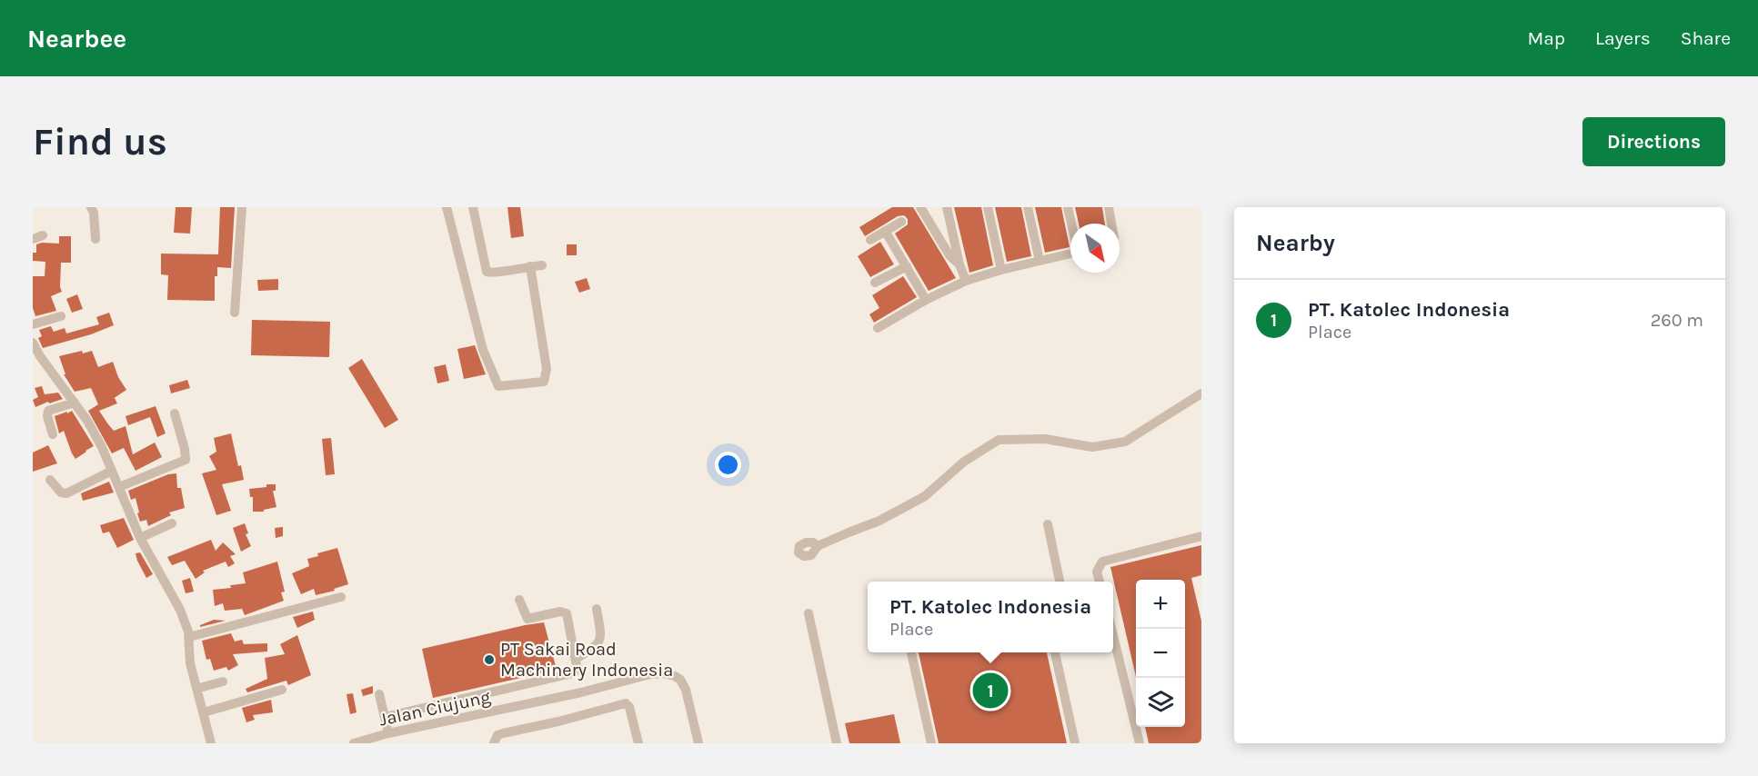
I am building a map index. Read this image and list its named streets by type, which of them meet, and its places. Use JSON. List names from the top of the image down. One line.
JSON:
{"streets":{"street":["Jalan Ciujung"]},"places":["PT Sakai Road Machinery Indonesia"],"north":"bottom right","page":{"header":"Nearbee","nav":["Map","Layers","Share"],"buttons":"Directions","title":"Find us","heading":"Nearby","list":[{"mark":"1","name":"PT. Katolec Indonesia","note":"Place","value":"260 m"}],"map_buttons":["+","−"],"popup":["PT. Katolec Indonesia","Place"],"pins":"1"}}
